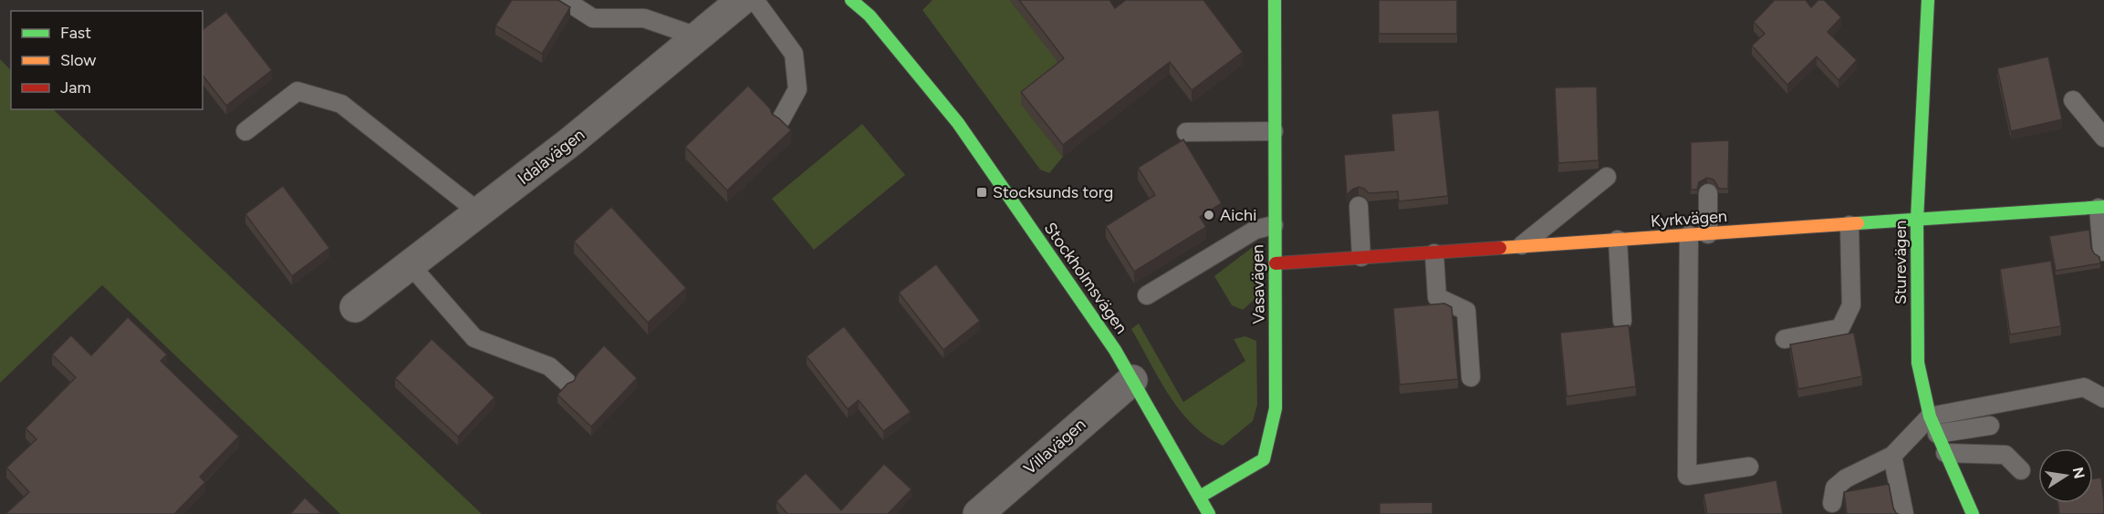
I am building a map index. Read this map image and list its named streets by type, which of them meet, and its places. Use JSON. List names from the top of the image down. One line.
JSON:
{"streets":{"street":["Idalavägen","Kyrkvägen","Sturevägen","Stockholmsvägen","Vasavägen","Villavägen"]},"crossings":[["Kyrkvägen","Sturevägen"],["Kyrkvägen","Vasavägen"],["Stockholmsvägen","Vasavägen"],["Stockholmsvägen","Villavägen"]],"places":{"transit":["Stocksunds torg"],"other":["Aichi"]},"legend":["Fast","Slow","Jam"],"north":"right"}
